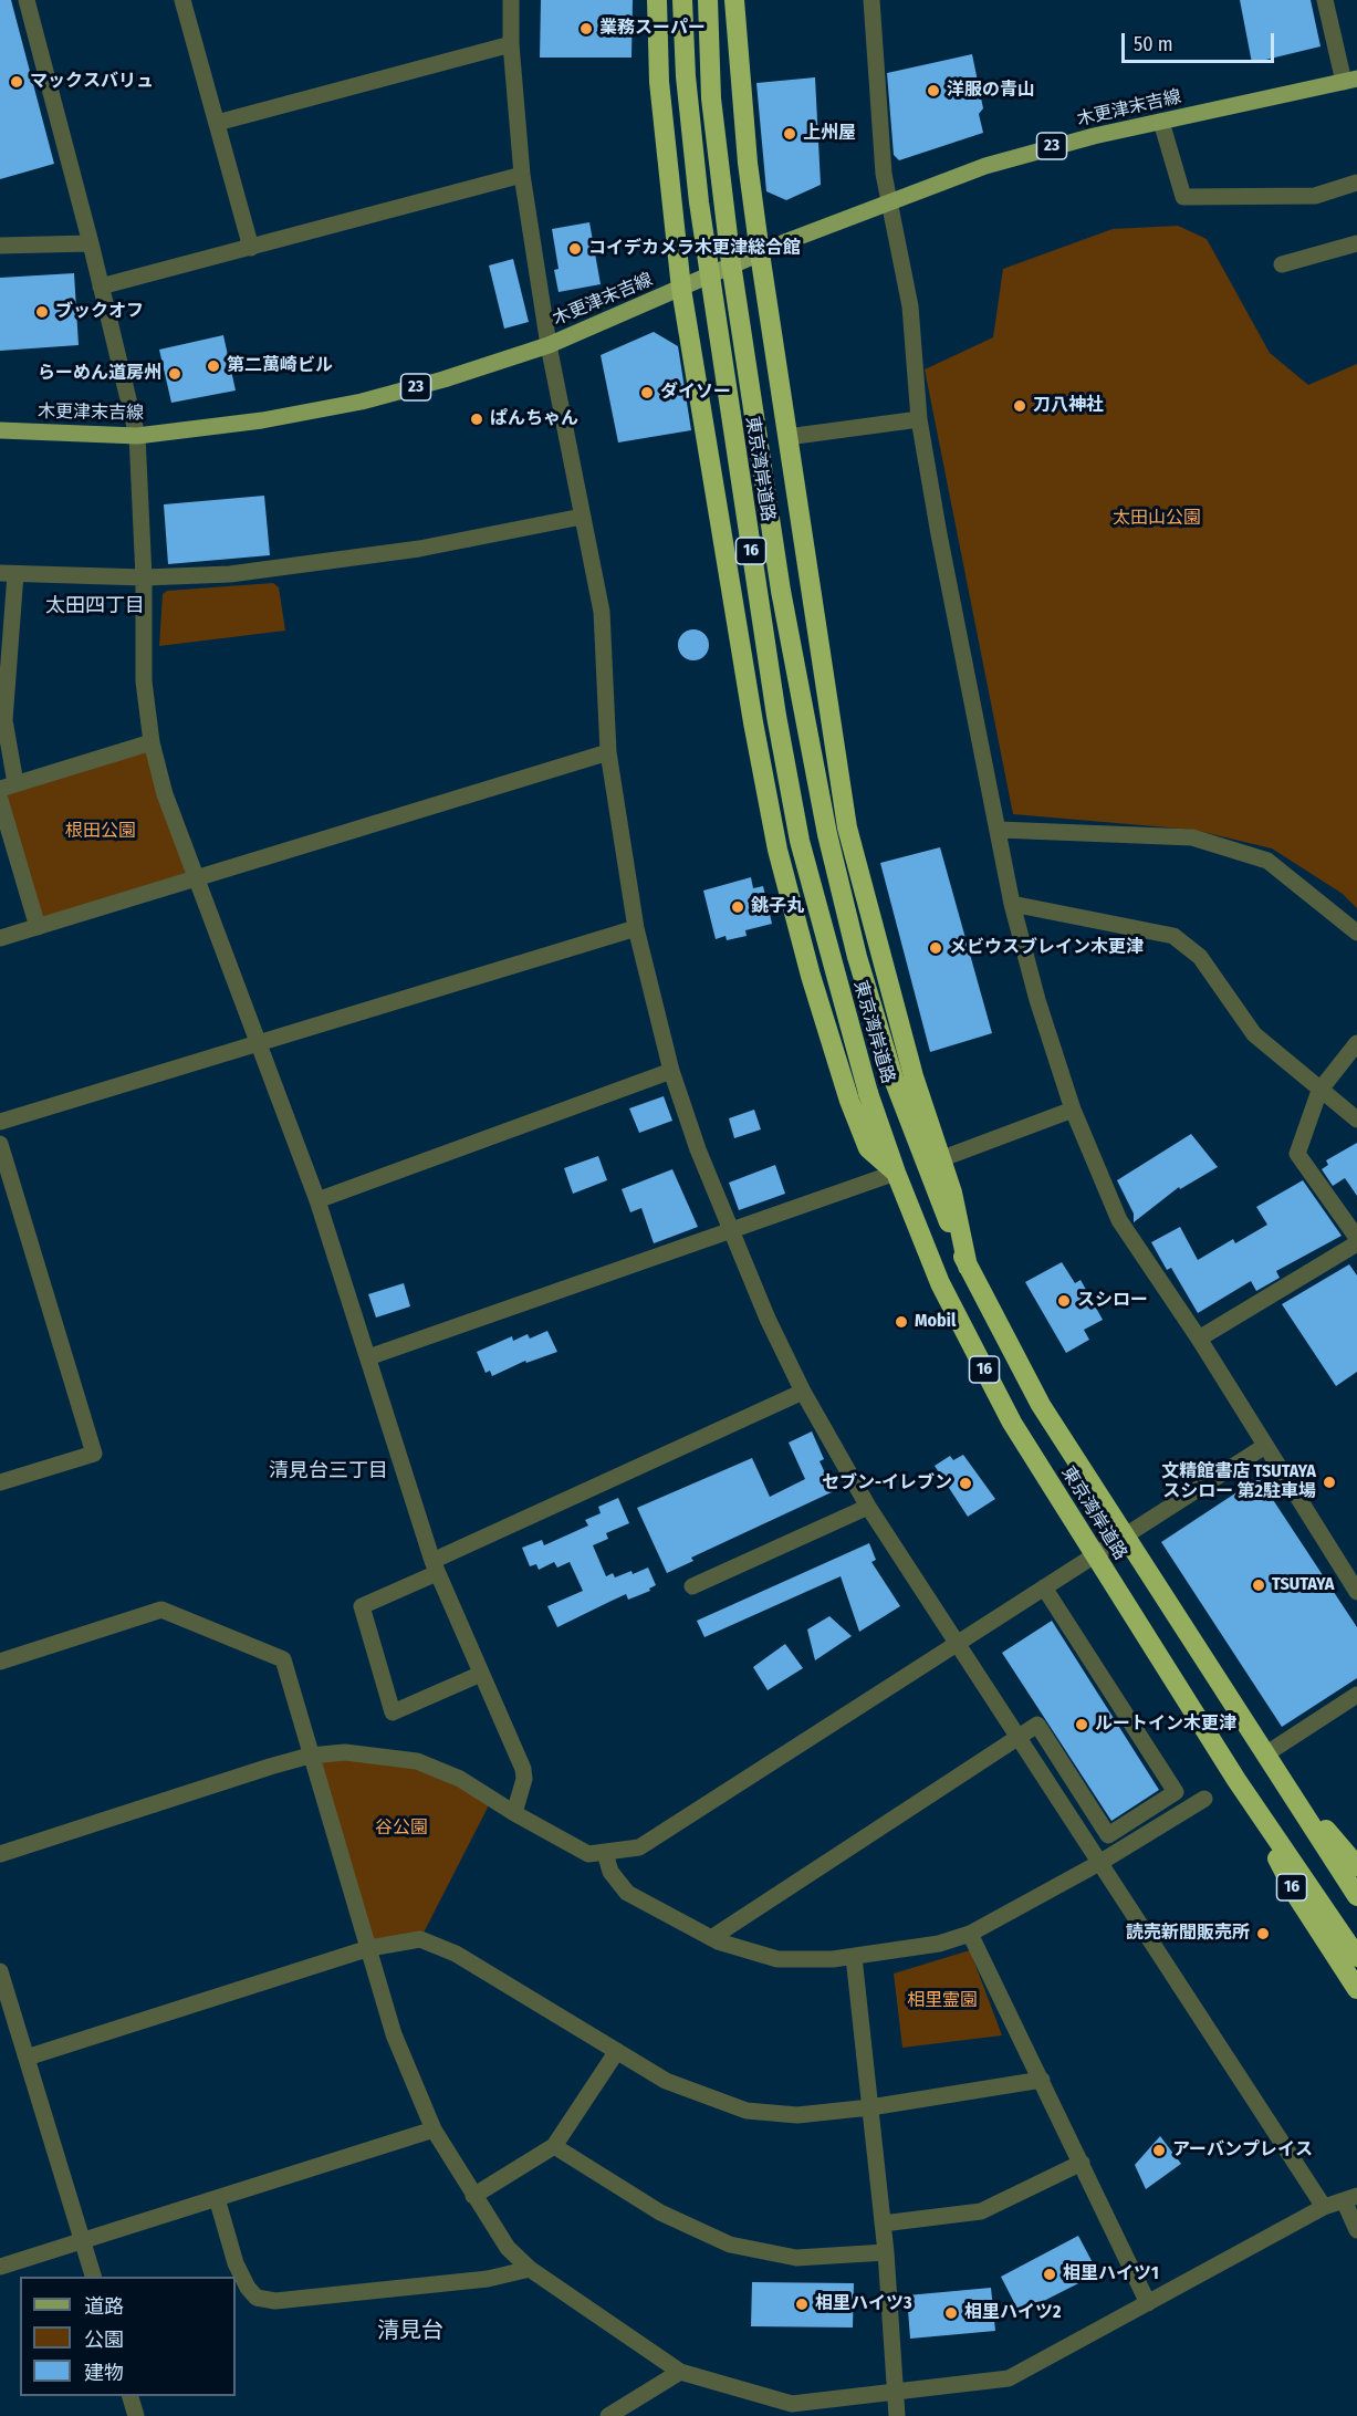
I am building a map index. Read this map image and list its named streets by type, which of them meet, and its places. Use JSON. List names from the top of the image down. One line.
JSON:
{"streets":{"highway":["東京湾岸道路","16"],"main road":["木更津末吉線","23"]},"crossings":[["木更津末吉線","16"],["東京湾岸道路","16"]],"districts":["太田四丁目","清見台三丁目","清見台"],"parks":["太田山公園","根田公園","谷公園","相里霊園"],"places":["業務スーパー","マックスバリュ","洋服の青山","上州屋","コイデカメラ木更津総合館","ブックオフ","第二萬崎ビル","らーめん道房州","ダイソー","刀八神社","ぱんちゃん","銚子丸","メビウスブレイン木更津","スシロー","Mobil","文精館書店 TSUTAYA スシロー 第2駐車場","セブン-イレブン","TSUTAYA","ルートイン木更津","読売新聞販売所","アーバンプレイス","相里ハイツ1","相里ハイツ3","相里ハイツ2"],"legend":["道路","公園","建物"],"scale_bar":"50 m"}
